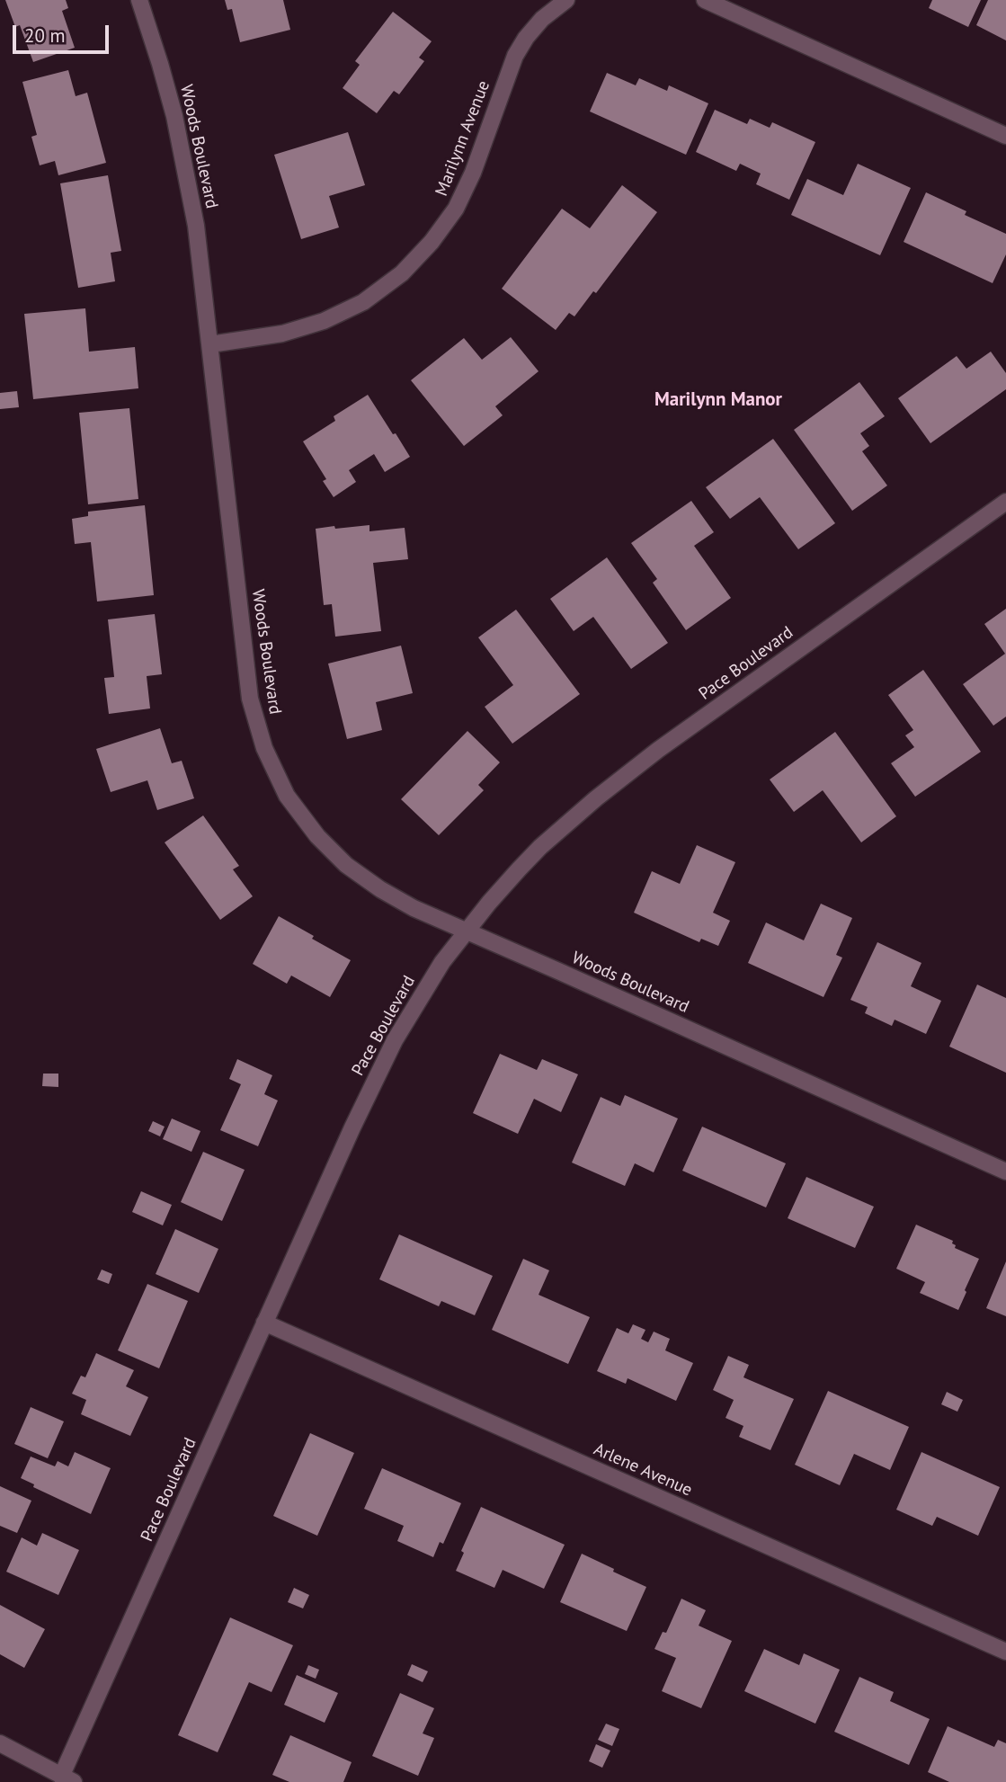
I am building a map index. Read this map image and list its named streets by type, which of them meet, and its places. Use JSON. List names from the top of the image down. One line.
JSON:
{"streets":{"street":["Marilynn Avenue","Woods Boulevard","Pace Boulevard","Arlene Avenue"]},"crossings":[["Marilynn Avenue","Woods Boulevard"],["Woods Boulevard","Pace Boulevard"],["Pace Boulevard","Arlene Avenue"]],"districts":["Marilynn Manor"],"scale_bar":"20 m"}
